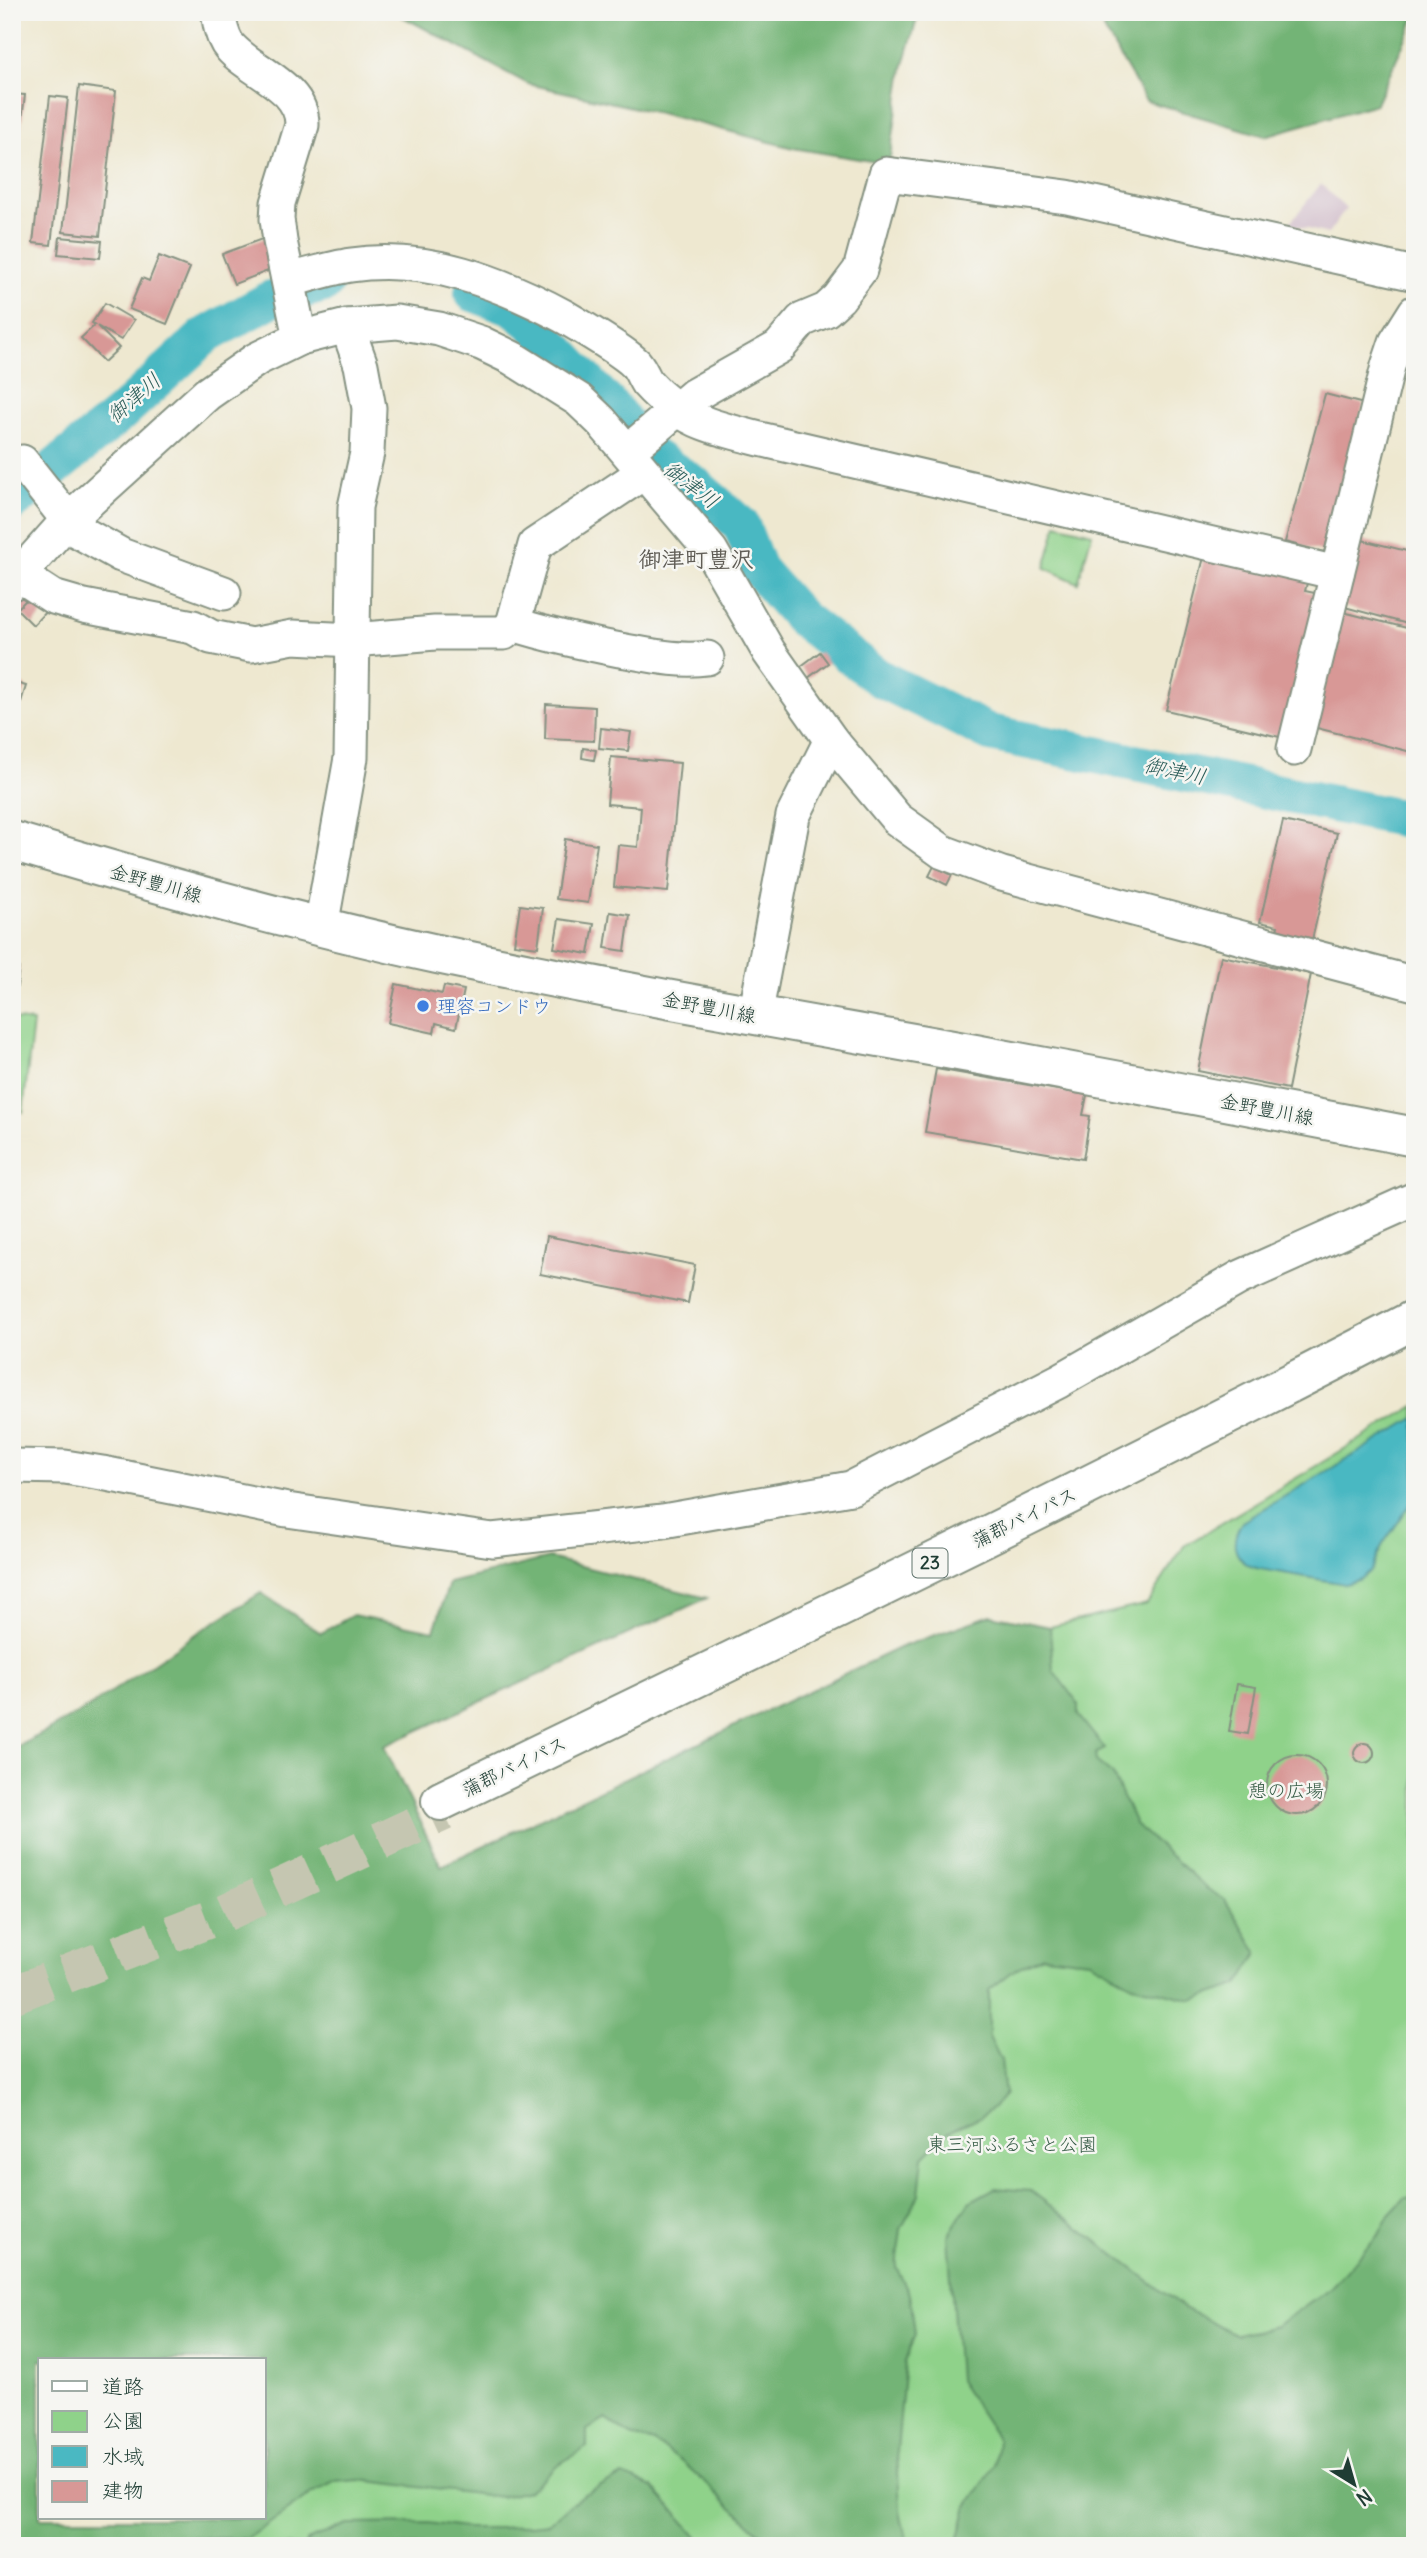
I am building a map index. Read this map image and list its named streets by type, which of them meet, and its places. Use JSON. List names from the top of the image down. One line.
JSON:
{"streets":{"main road":["金野豊川線","蒲郡バイパス","23"]},"districts":["御津町豊沢"],"water":["御津川"],"parks":["憩の広場","東三河ふるさと公園"],"places":["理容コンドウ"],"legend":["道路","公園","水域","建物"],"north":"bottom right"}
